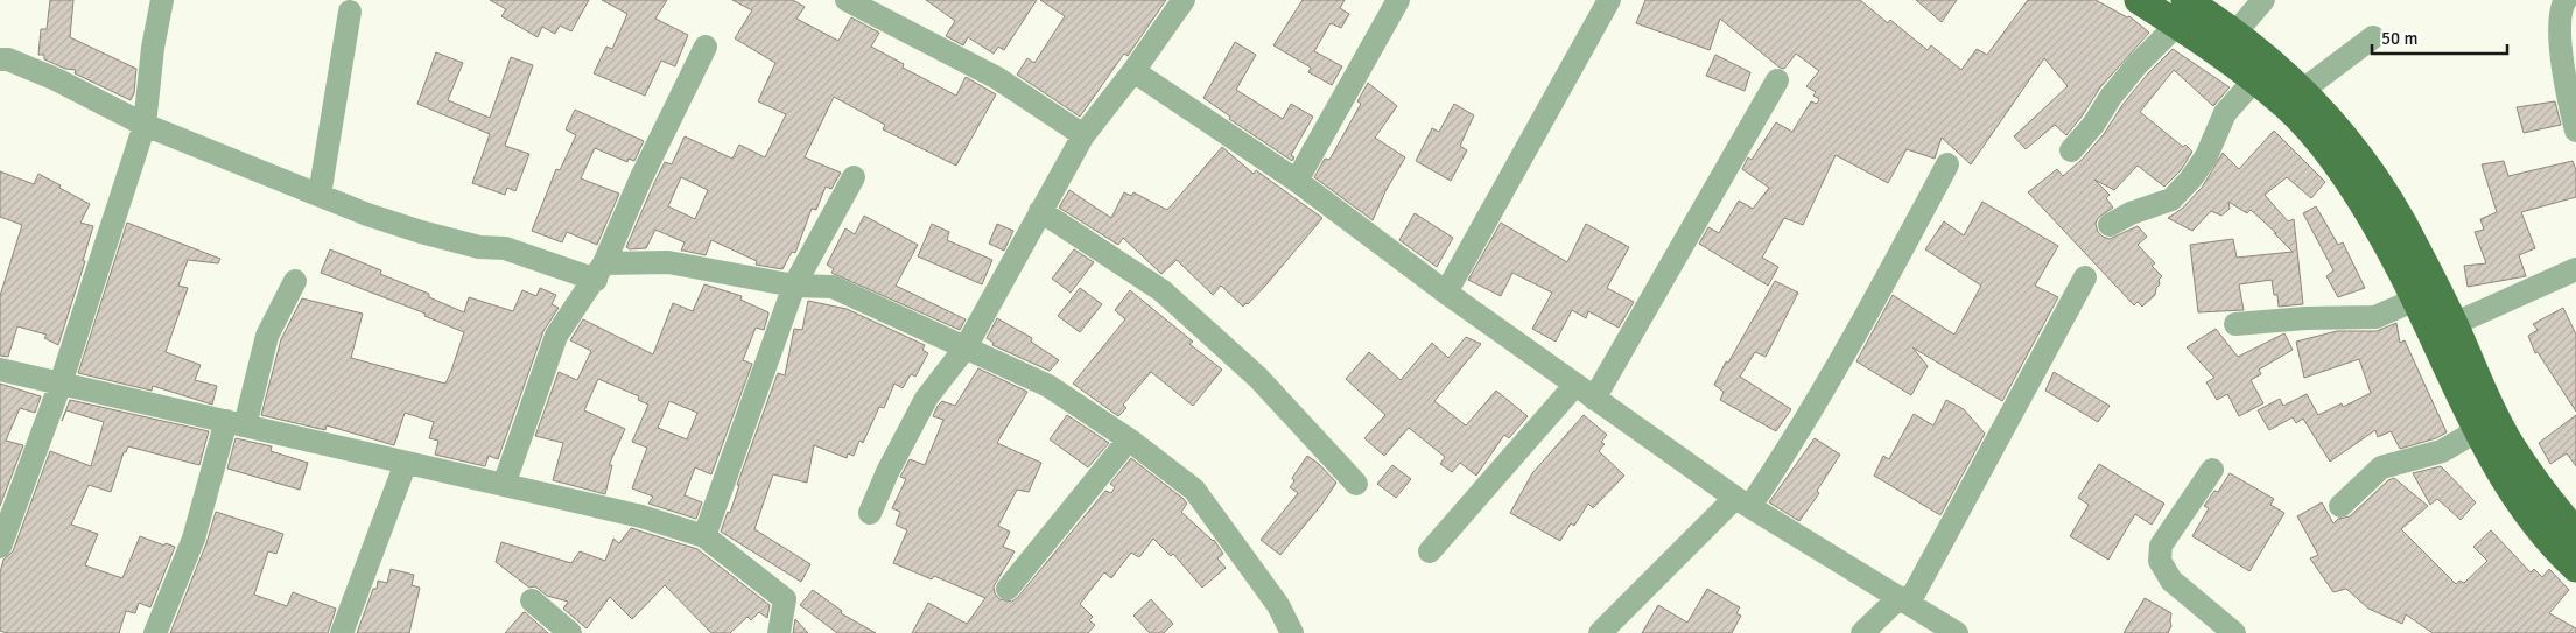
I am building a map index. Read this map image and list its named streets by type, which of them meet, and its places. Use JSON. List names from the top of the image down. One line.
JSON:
{"scale_bar":"50 m"}
